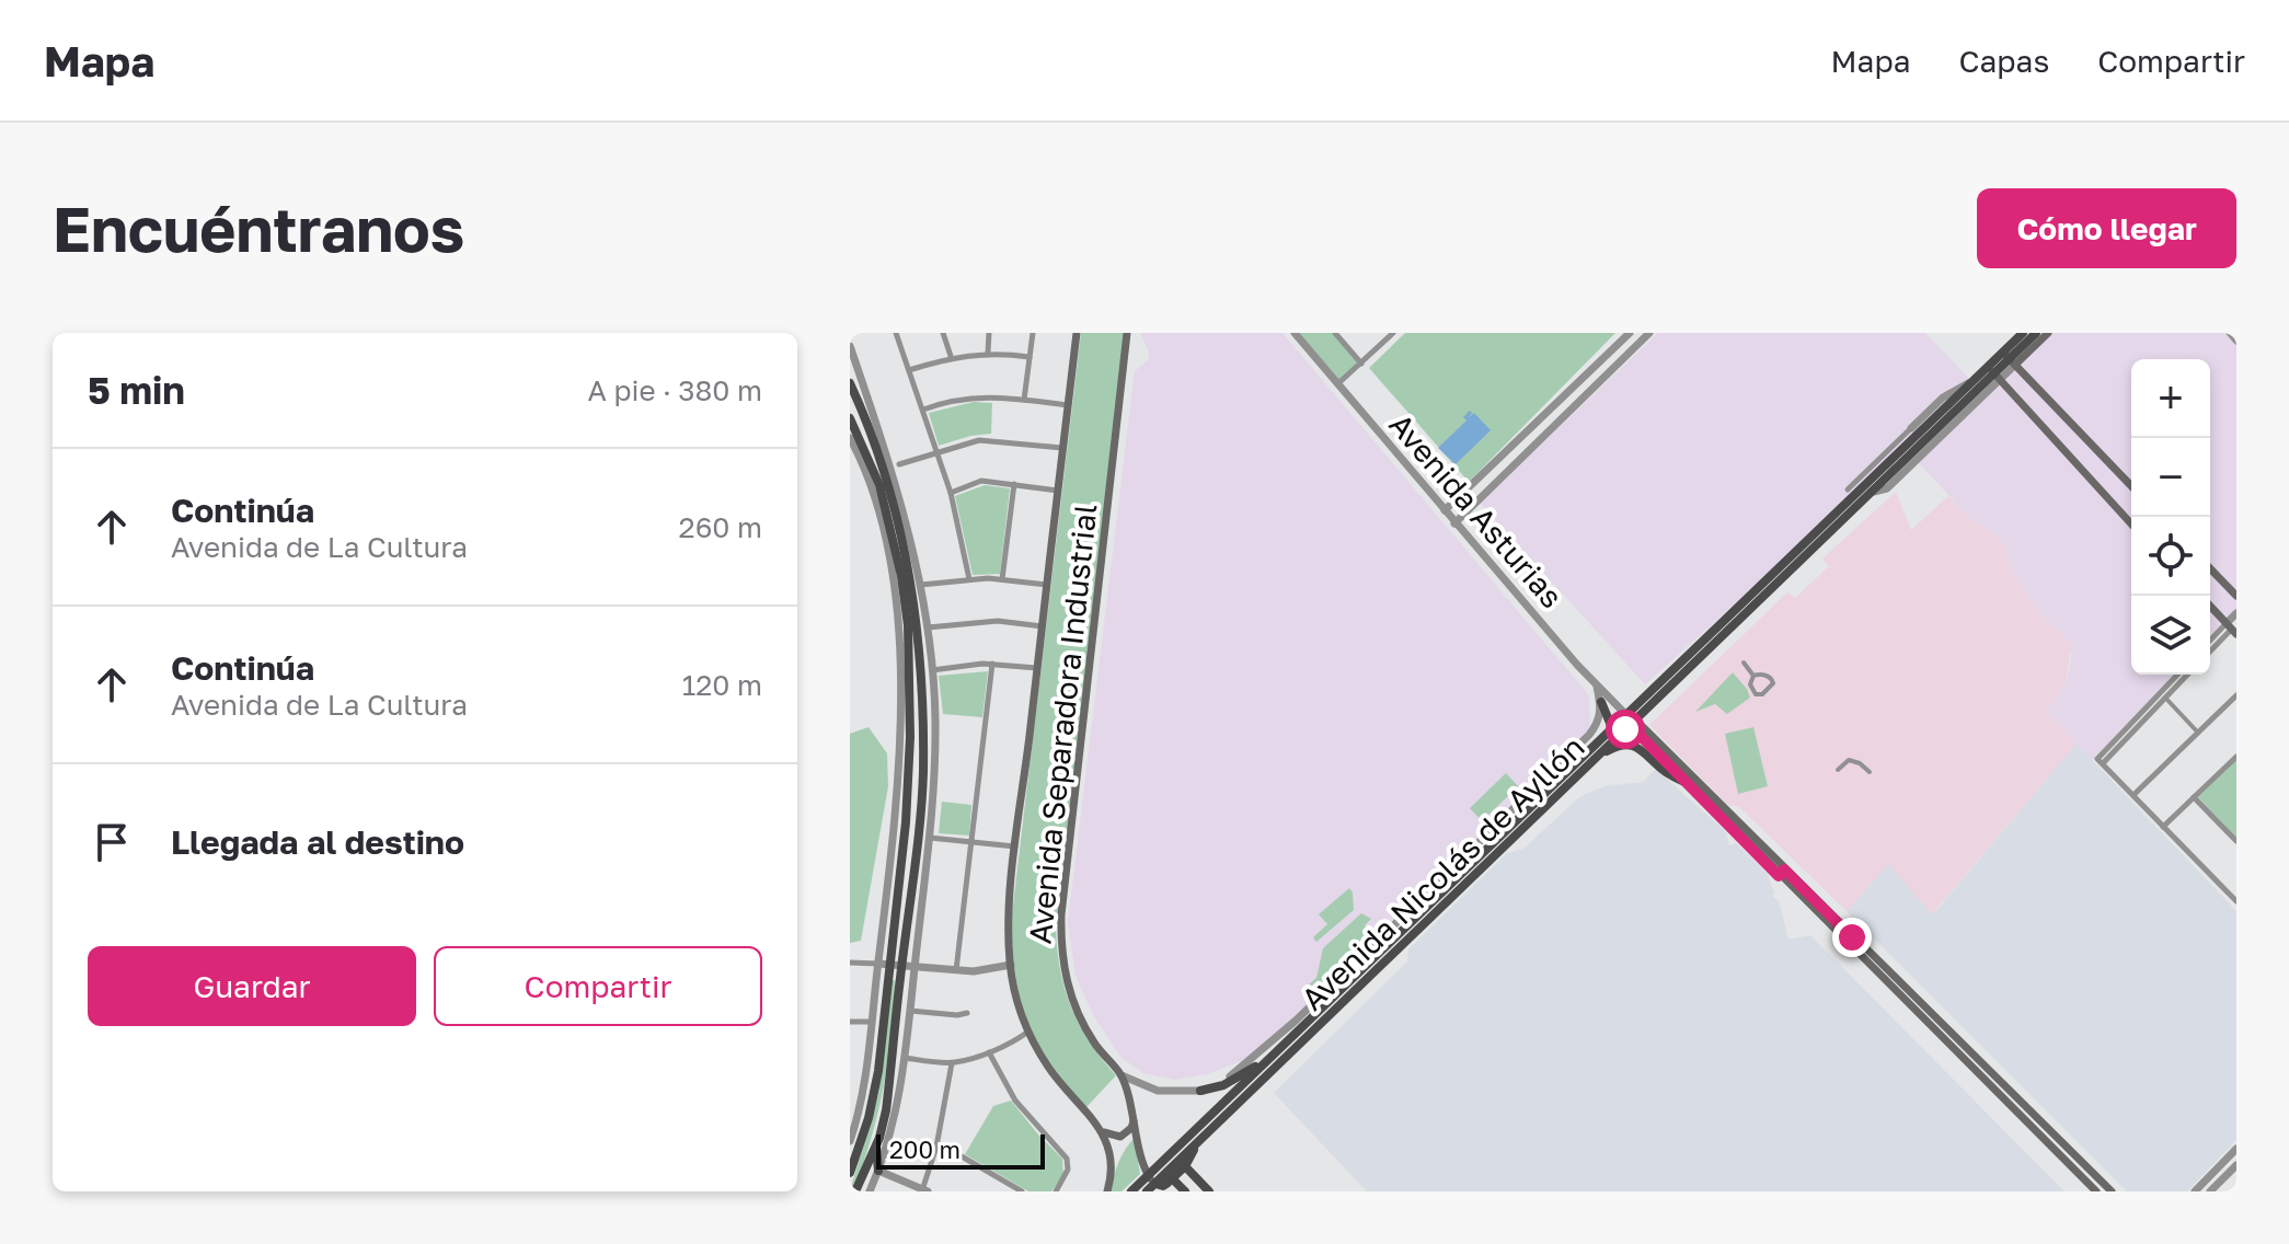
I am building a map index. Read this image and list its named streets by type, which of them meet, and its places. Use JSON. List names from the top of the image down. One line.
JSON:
{"streets":{"main road":["Avenida Separadora Industrial","Avenida Nicolás de Ayllón"],"street":["Avenida Asturias"]},"crossings":[["Avenida Asturias","Avenida Nicolás de Ayllón"],["Avenida Separadora Industrial","Avenida Nicolás de Ayllón"]],"scale_bar":"200 m","page":{"header":"Mapa","nav":["Mapa","Capas","Compartir"],"buttons":["Cómo llegar",["Guardar","Compartir"]],"title":"Encuéntranos","heading":["5 min","A pie · 380 m"],"map_buttons":["+","−"],"list":[["Continúa","Avenida de La Cultura","260 m"],["Continúa","Avenida de La Cultura","120 m"],"Llegada al destino"],"scale":"200 m"}}
